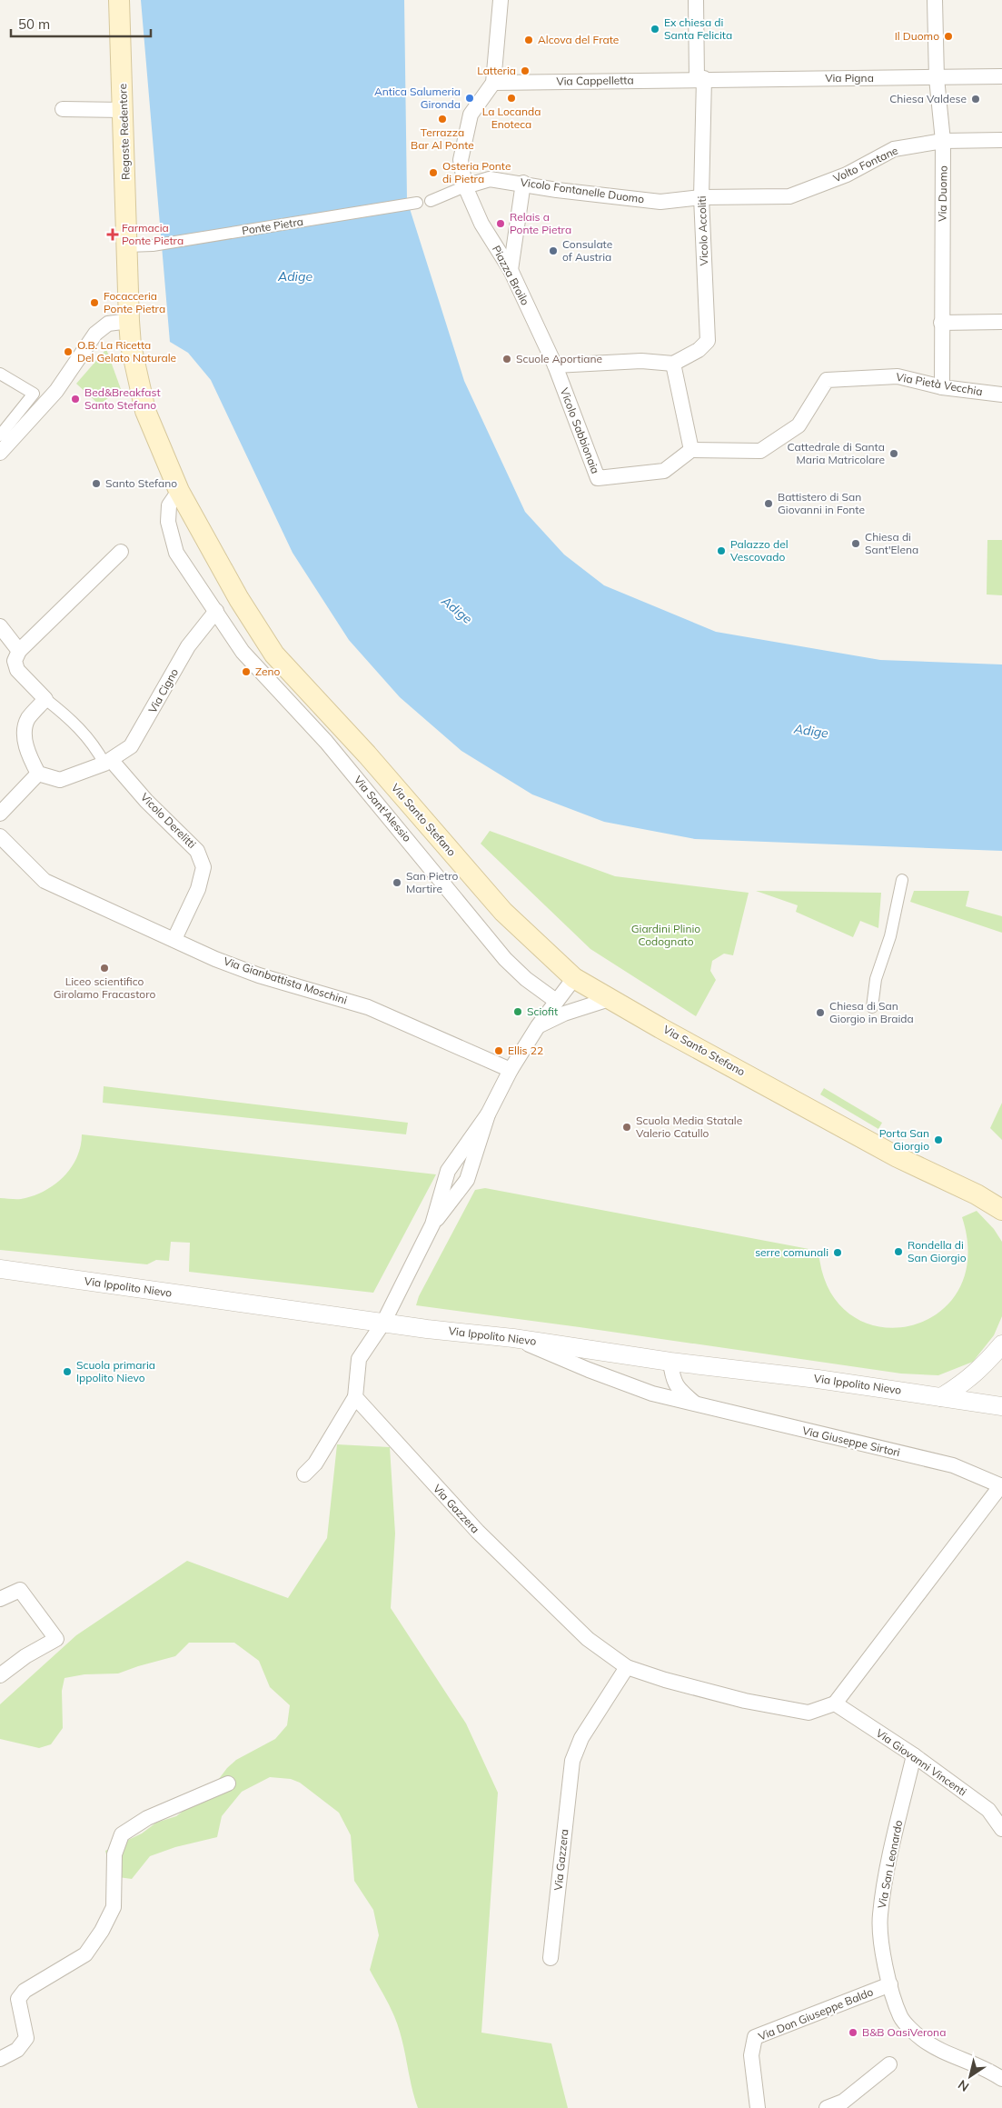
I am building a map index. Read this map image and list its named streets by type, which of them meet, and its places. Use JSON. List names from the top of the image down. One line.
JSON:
{"streets":{"main road":["Regaste Redentore","Via Santo Stefano"],"street":["Via Pigna","Via Cappelletta","Volto Fontane","Vicolo Fontanelle Duomo","Via Duomo","Ponte Pietra","Vicolo Accoliti","Piazza Broilo","Via Pietà Vecchia","Vicolo Sabbionaia","Via Cigno","Via Sant'Alessio","Vicolo Derelitti","Via Gianbattista Moschini","Via Ippolito Nievo","Via Giuseppe Sirtori","Via Gazzera","Via Giovanni Vincenti","Via San Leonardo","Via Don Giuseppe Baldo"]},"crossings":[["Via Pigna","Via Cappelletta"],["Via Pigna","Via Duomo"],["Via Pigna","Vicolo Accoliti"],["Via Cappelletta","Vicolo Accoliti"],["Via Cappelletta","Piazza Broilo"],["Regaste Redentore","Ponte Pietra"],["Regaste Redentore","Via Santo Stefano"],["Volto Fontane","Vicolo Fontanelle Duomo"],["Volto Fontane","Via Duomo"],["Vicolo Fontanelle Duomo","Vicolo Accoliti"],["Vicolo Fontanelle Duomo","Piazza Broilo"],["Via Duomo","Via Pietà Vecchia"],["Ponte Pietra","Via Santo Stefano"],["Piazza Broilo","Vicolo Sabbionaia"],["Via Pietà Vecchia","Vicolo Sabbionaia"],["Via Cigno","Via Sant'Alessio"],["Via Cigno","Vicolo Derelitti"],["Via Sant'Alessio","Via Santo Stefano"],["Vicolo Derelitti","Via Gianbattista Moschini"],["Via Ippolito Nievo","Via Giuseppe Sirtori"],["Via Gazzera","Via Giovanni Vincenti"],["Via Giovanni Vincenti","Via San Leonardo"],["Via San Leonardo","Via Don Giuseppe Baldo"]],"water":["Adige"],"parks":["Giardini Plinio Codognato"],"places":{"other":["Ex chiesa di Santa Felicita","Il Duomo","Alcova del Frate","Latteria","Antica Salumeria Gironda","La Locanda Enoteca","Chiesa Valdese","Terrazza Bar Al Ponte","Osteria Ponte di Pietra","Relais a Ponte Pietra","Consulate of Austria","Focacceria Ponte Pietra","O.B. La Ricetta Del Gelato Naturale","Scuole Aportiane","Bed&Breakfast Santo Stefano","Cattedrale di Santa Maria Matricolare","Santo Stefano","Battistero di San Giovanni in Fonte","Chiesa di Sant'Elena","Palazzo del Vescovado","Zeno","San Pietro Martire","Liceo scientifico Girolamo Fracastoro","Sciofit","Chiesa di San Giorgio in Braida","Ellis 22","Scuola Media Statale Valerio Catullo","Porta San Giorgio","Rondella di San Giorgio","serre comunali","Scuola primaria Ippolito Nievo","B&B OasiVerona"],"health":["Farmacia Ponte Pietra"]},"scale_bar":"50 m","north":"bottom left"}
